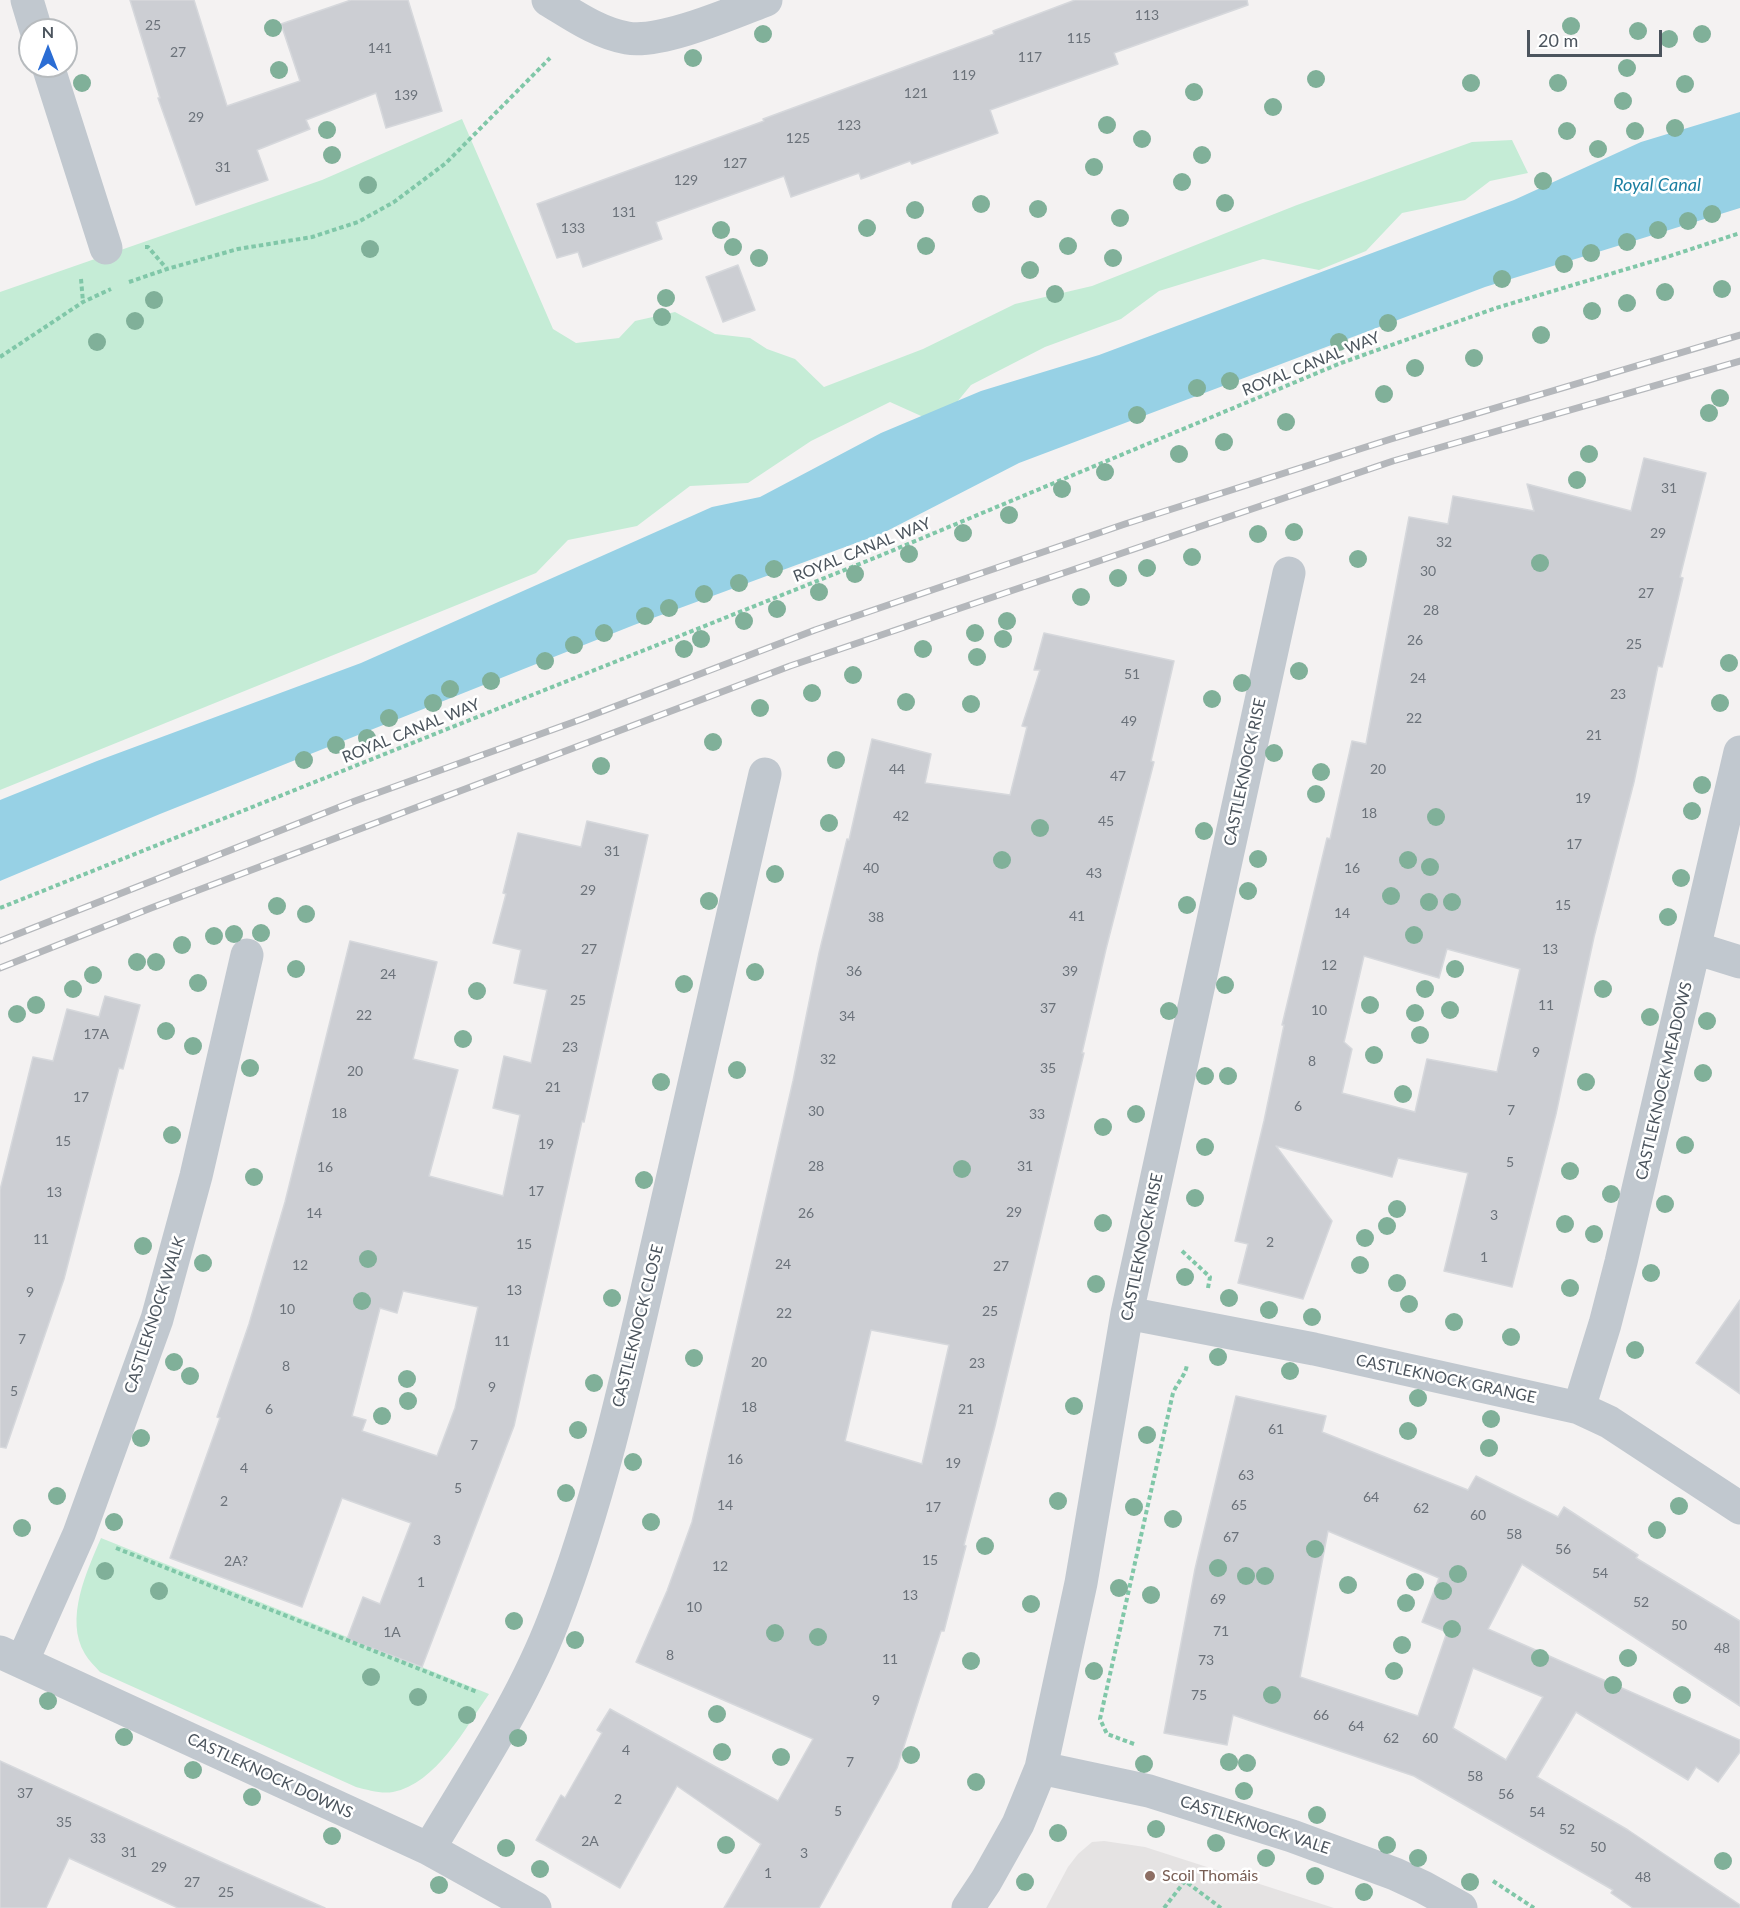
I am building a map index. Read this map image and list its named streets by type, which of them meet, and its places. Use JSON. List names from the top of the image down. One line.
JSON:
{"streets":{"street":["CASTLEKNOCK RISE","CASTLEKNOCK MEADOWS","CASTLEKNOCK WALK","CASTLEKNOCK CLOSE","CASTLEKNOCK GRANGE","CASTLEKNOCK DOWNS","CASTLEKNOCK VALE"],"path":["ROYAL CANAL WAY"]},"crossings":[["CASTLEKNOCK RISE","CASTLEKNOCK GRANGE"],["CASTLEKNOCK RISE","CASTLEKNOCK VALE"],["CASTLEKNOCK MEADOWS","CASTLEKNOCK GRANGE"],["CASTLEKNOCK WALK","CASTLEKNOCK DOWNS"],["CASTLEKNOCK CLOSE","CASTLEKNOCK DOWNS"]],"water":["Royal Canal"],"places":["Scoil Thomáis"],"house_numbers":["113","25","115","141","27","117","119","121","139","29","123","125","127","31","129","131","133","31","29","32","30","27","28","26","25","51","24","23","22","49","21","44","20","47","19","18","42","45","17","31","40","16","43","29","15","14","41","38","27","13","12","36","39","24","25","11","37","10","22","34","17A","23","9","32","8","35","20","21","17","6","7","30","18","33","15","19","5","28","31","16","17","13","29","14","26","3","11","2","15","1","24","12","27","13","9","10","25","22","7","11","20","23","8","9","5","18","6","21","61","7","16","19","4","63","5","64","2","14","65","17","62","60","58","67","3","56","15","2A?","12","54","1","13","69","52","10","50","71","1A","48","8","11","73","75","9","66","64","62","60","4","7","58","37","56","2","5","54","35","52","33","2A","50","31","3","29","1","48","27","25"],"scale_bar":"20 m","north":"top"}
